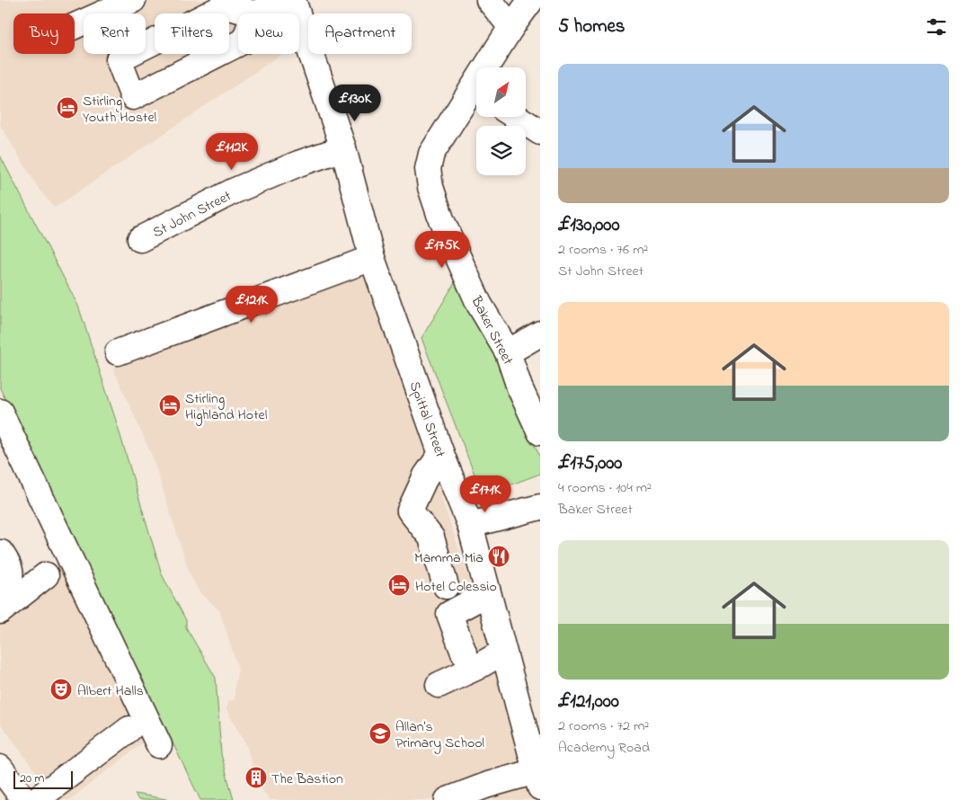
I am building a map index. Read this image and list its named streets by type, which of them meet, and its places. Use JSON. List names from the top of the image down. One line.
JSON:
{"streets":{"street":["St John Street","Baker Street","Spittal Street"]},"places":{"hotel":["Stirling Youth Hostel","Stirling Highland Hotel","Hotel Colessio"],"restaurant":["Mamma Mia"],"theatre":["Albert Halls"],"school or university":["Allan's Primary School"],"building":["The Bastion"]},"scale_bar":"20 m","north":"top right","page":{"heading":"5 homes","chip":["Buy","Rent","Filters","New","Apartment"],"list":[{"name":"£130,000","note":"2 rooms · 76 m² · St John Street"},{"name":"£175,000","note":"4 rooms · 104 m² · Baker Street"},{"name":"£121,000","note":"2 rooms · 72 m² · Academy Road"}],"price":["£130K","£112K","£175K","£121K","£171K"],"scale":"20 m"}}
